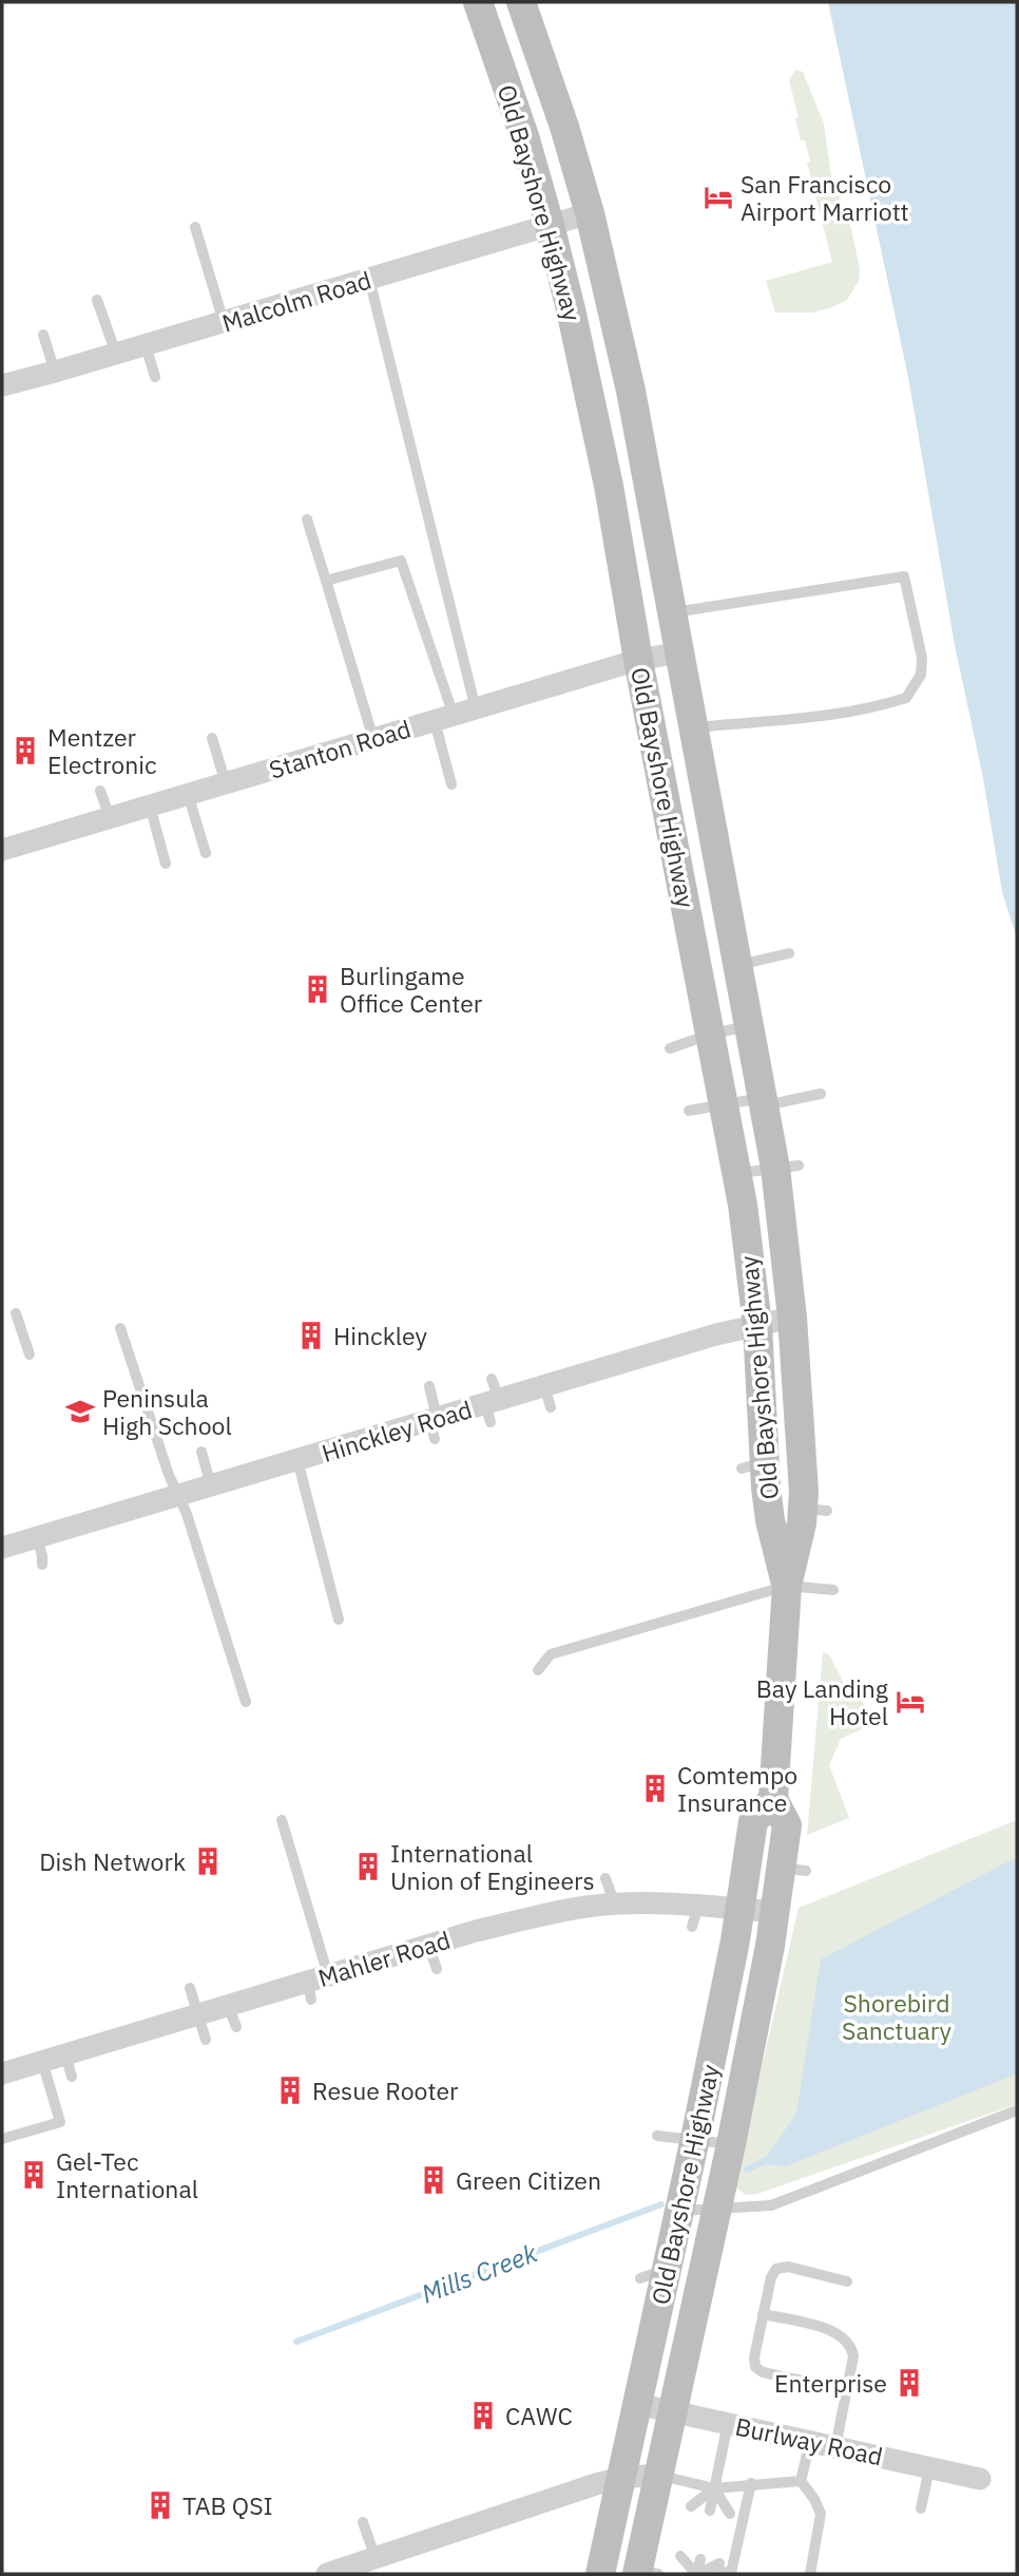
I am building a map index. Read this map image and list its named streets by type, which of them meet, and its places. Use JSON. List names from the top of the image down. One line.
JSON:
{"streets":{"main road":["Old Bayshore Highway"],"street":["Malcolm Road","Stanton Road","Hinckley Road","Mahler Road","Burlway Road"]},"crossings":[["Old Bayshore Highway","Malcolm Road"],["Old Bayshore Highway","Stanton Road"],["Old Bayshore Highway","Hinckley Road"],["Old Bayshore Highway","Mahler Road"],["Old Bayshore Highway","Burlway Road"]],"water":["Mills Creek"],"parks":["Shorebird Sanctuary"],"places":{"hotel":["San Francisco Airport Marriott","Bay Landing Hotel"],"building":["Mentzer Electronic","Burlingame Office Center","Hinckley","Comtempo Insurance","Dish Network","International Union of Engineers","Resue Rooter","Gel-Tec International","Green Citizen","Enterprise","CAWC","TAB QSI"],"school or university":["Peninsula High School"]}}
